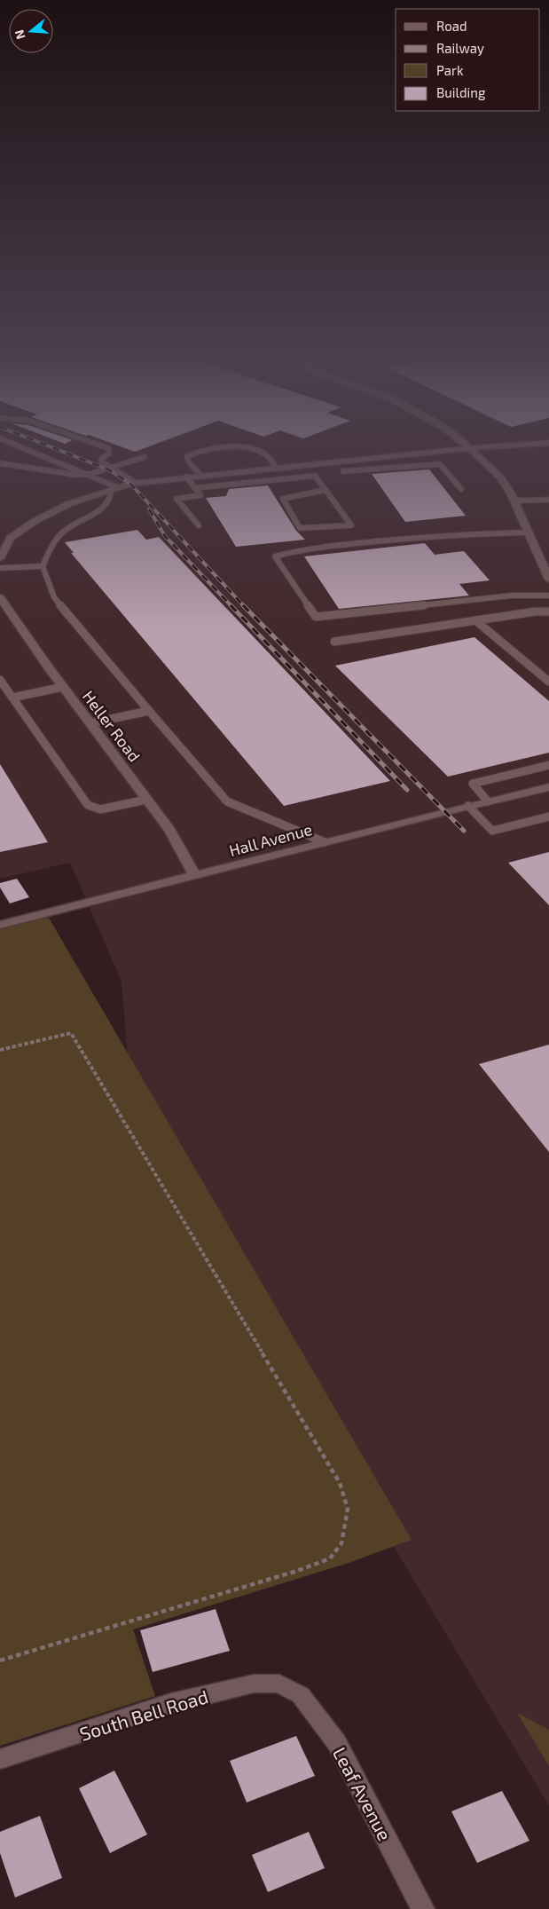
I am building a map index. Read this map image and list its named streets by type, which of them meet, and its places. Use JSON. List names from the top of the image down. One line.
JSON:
{"streets":{"street":["Heller Road","Hall Avenue","South Bell Road","Leaf Avenue"]},"crossings":[["Heller Road","Hall Avenue"],["South Bell Road","Leaf Avenue"]],"legend":["Road","Railway","Park","Building"],"north":"left"}
